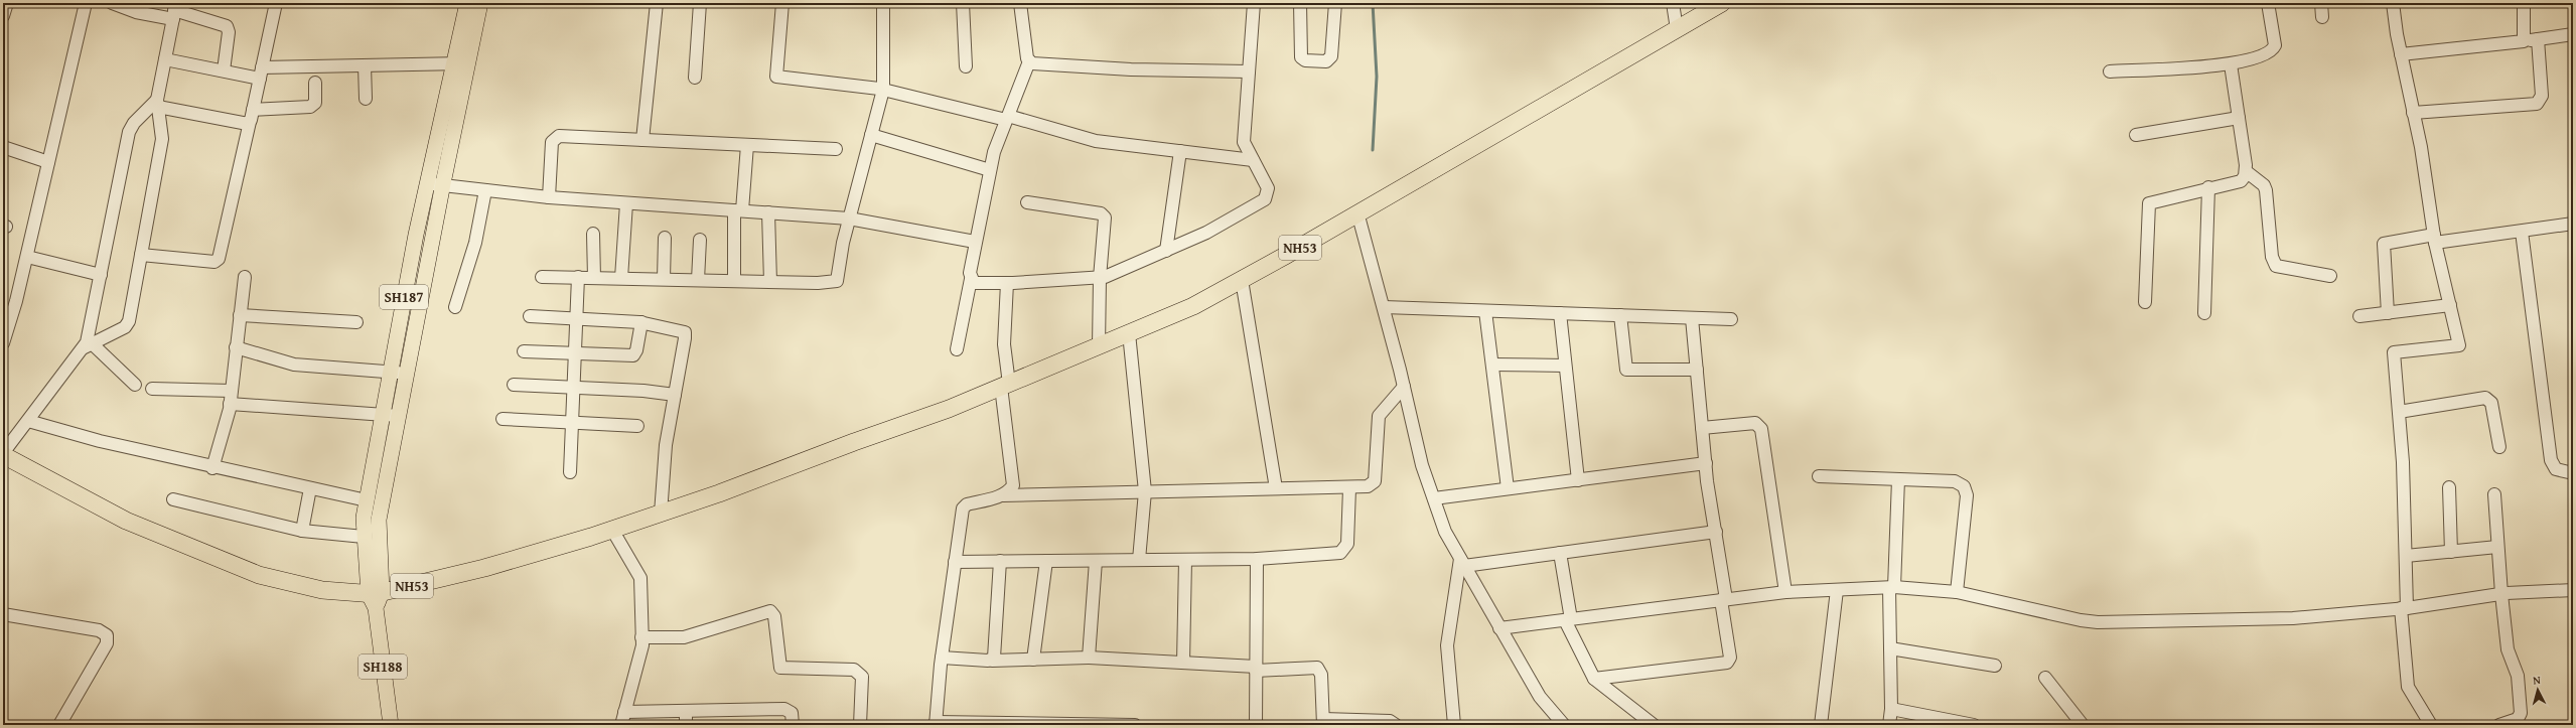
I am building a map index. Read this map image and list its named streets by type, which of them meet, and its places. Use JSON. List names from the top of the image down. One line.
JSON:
{"streets":{"highway":["NH53"],"main road":["SH187","SH188"]},"crossings":[["NH53","SH187"],["NH53","SH188"],["SH187","SH188"]],"north":"top"}
